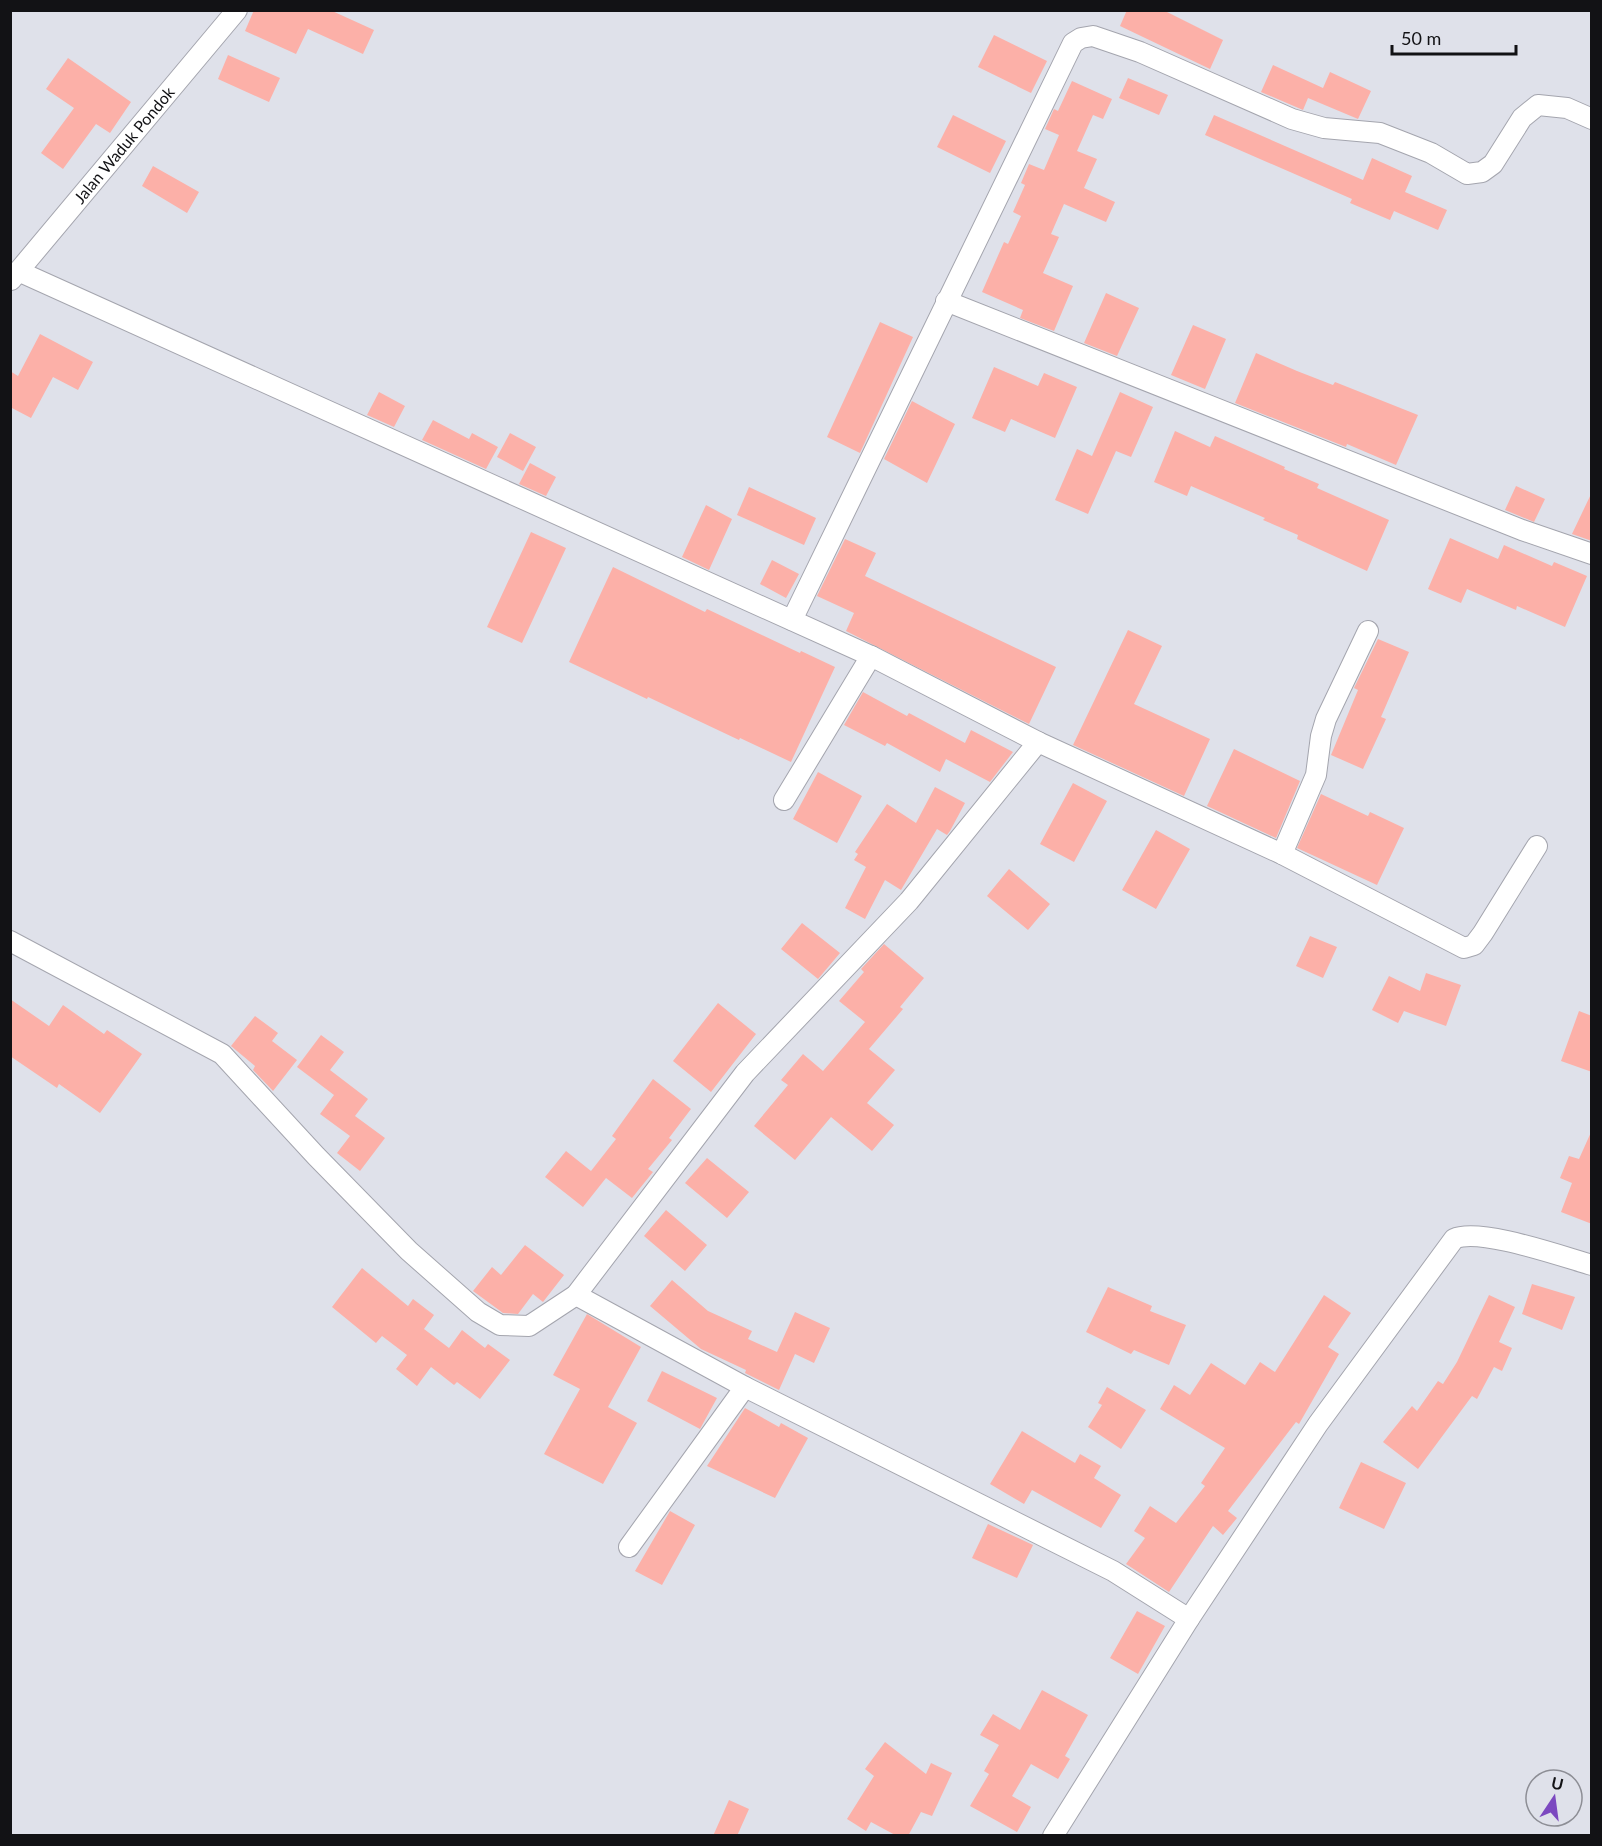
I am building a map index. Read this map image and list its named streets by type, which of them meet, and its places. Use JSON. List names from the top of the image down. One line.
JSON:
{"streets":{"street":["Jalan Waduk Pondok"]},"scale_bar":"50 m","north":"top"}
